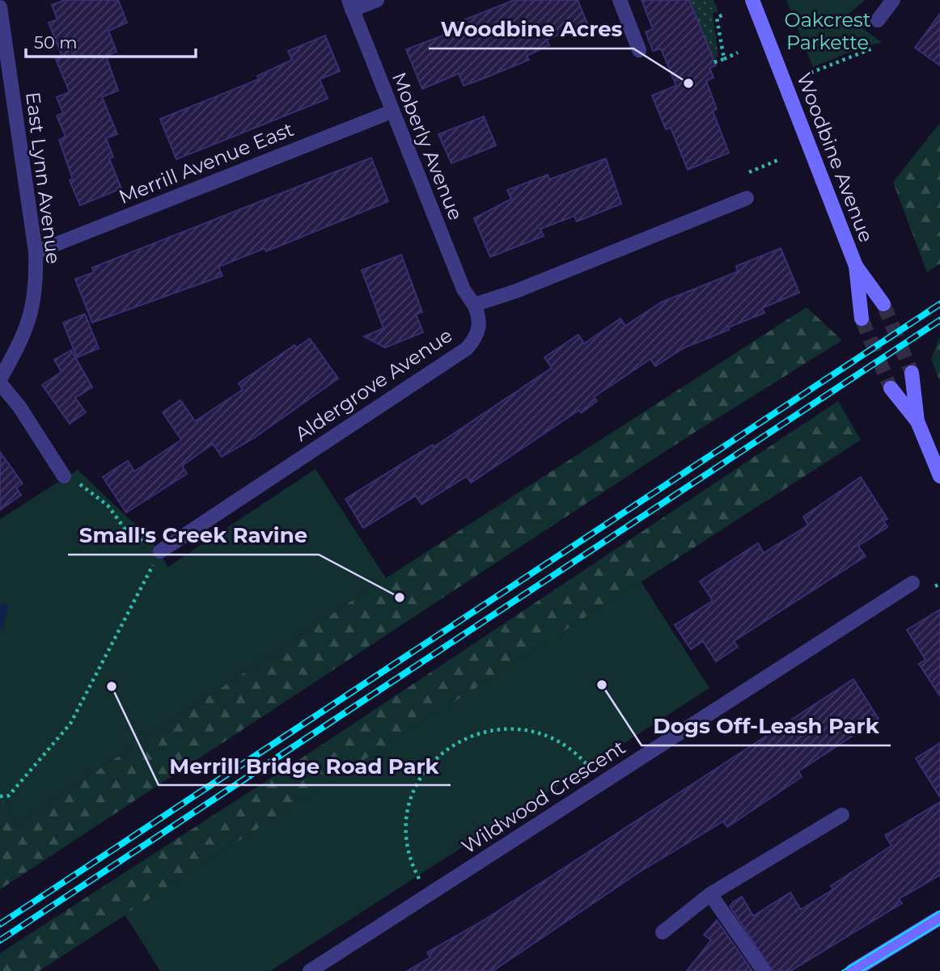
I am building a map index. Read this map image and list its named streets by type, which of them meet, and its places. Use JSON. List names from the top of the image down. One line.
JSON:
{"streets":{"main road":["Woodbine Avenue"],"street":["Moberly Avenue","Merrill Avenue East","East Lynn Avenue","Aldergrove Avenue","Wildwood Crescent"]},"crossings":[["Moberly Avenue","Merrill Avenue East"],["Moberly Avenue","Aldergrove Avenue"],["Merrill Avenue East","East Lynn Avenue"]],"parks":["Oakcrest Parkette"],"places":["Woodbine Acres","Small's Creek Ravine","Dogs Off-Leash Park","Merrill Bridge Road Park"],"scale_bar":"50 m"}
